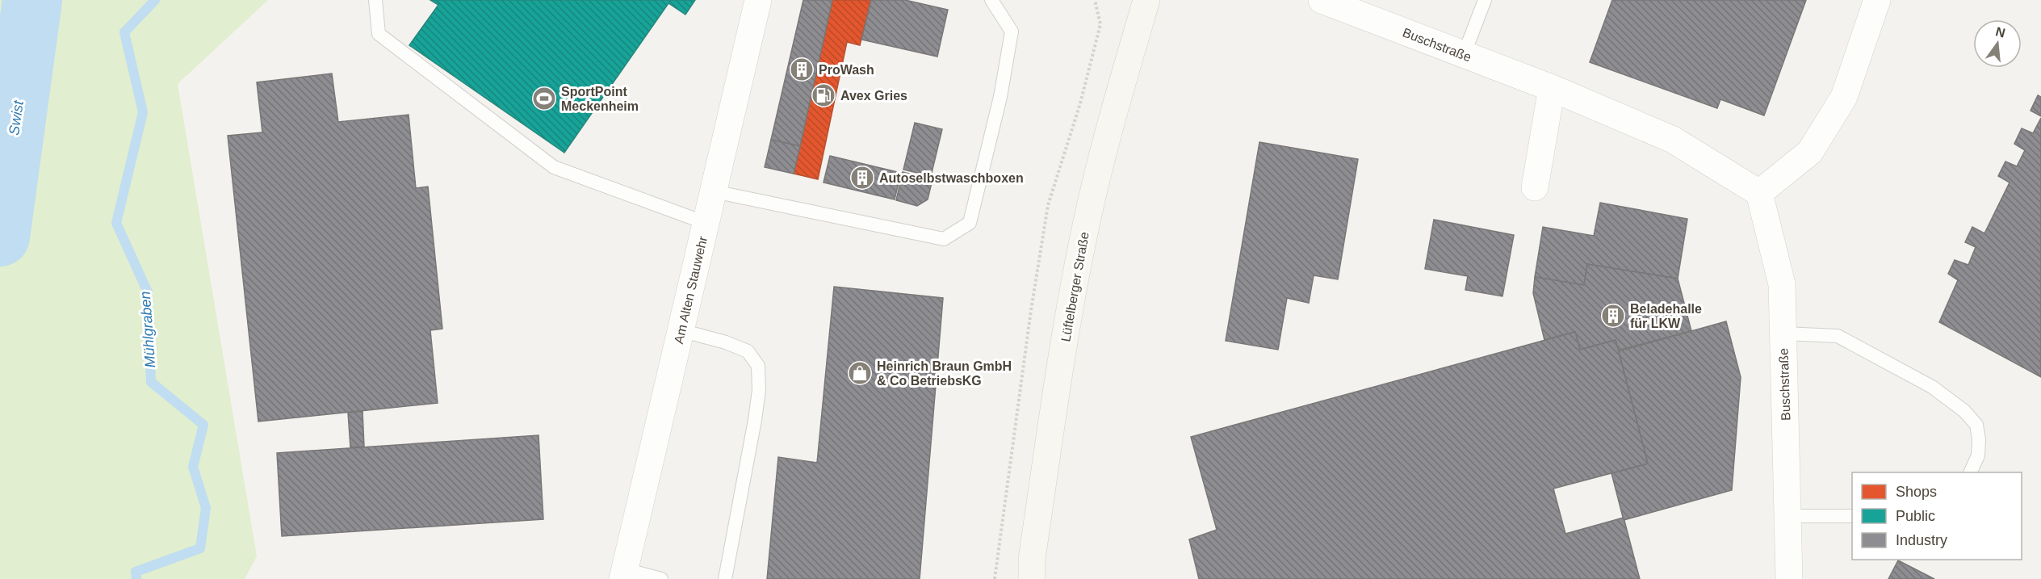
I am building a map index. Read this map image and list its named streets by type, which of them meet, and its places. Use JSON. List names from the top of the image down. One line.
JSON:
{"streets":{"main road":["Lüftelberger Straße"],"street":["Buschstraße","Am Alten Stauwehr"]},"water":["Swist","Mühlgraben"],"places":{"building":["ProWash","Autoselbstwaschboxen","Beladehalle für LKW"],"fuel station":["Avex Gries"],"sports":["SportPoint Meckenheim"],"shop":["Heinrich Braun GmbH & Co BetriebsKG"]},"legend":["Shops","Public","Industry"],"north":"top"}
